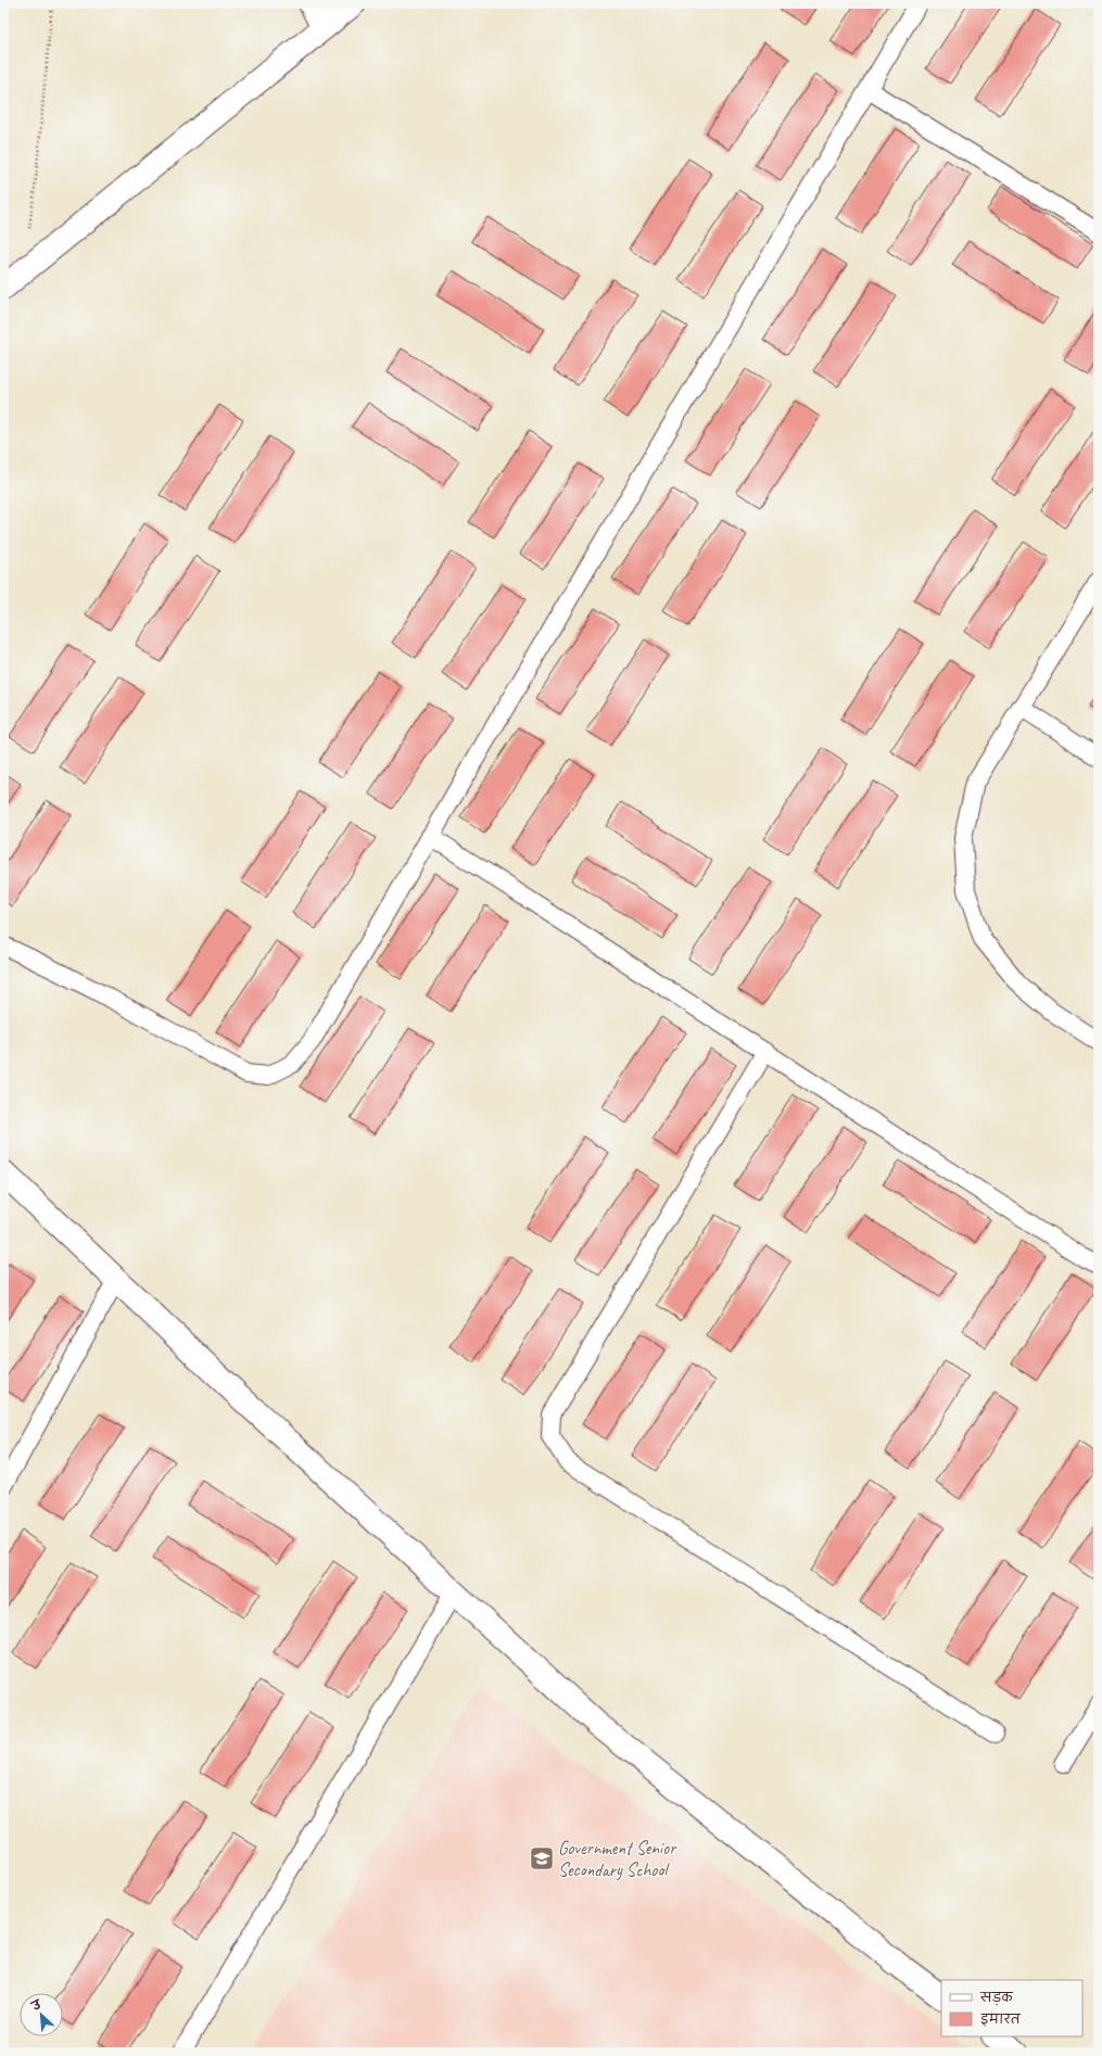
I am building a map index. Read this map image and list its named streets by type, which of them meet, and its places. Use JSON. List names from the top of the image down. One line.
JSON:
{"places":{"school or university":["Government Senior Secondary School"]},"legend":["सड़क","इमारत"],"north":"top left"}
